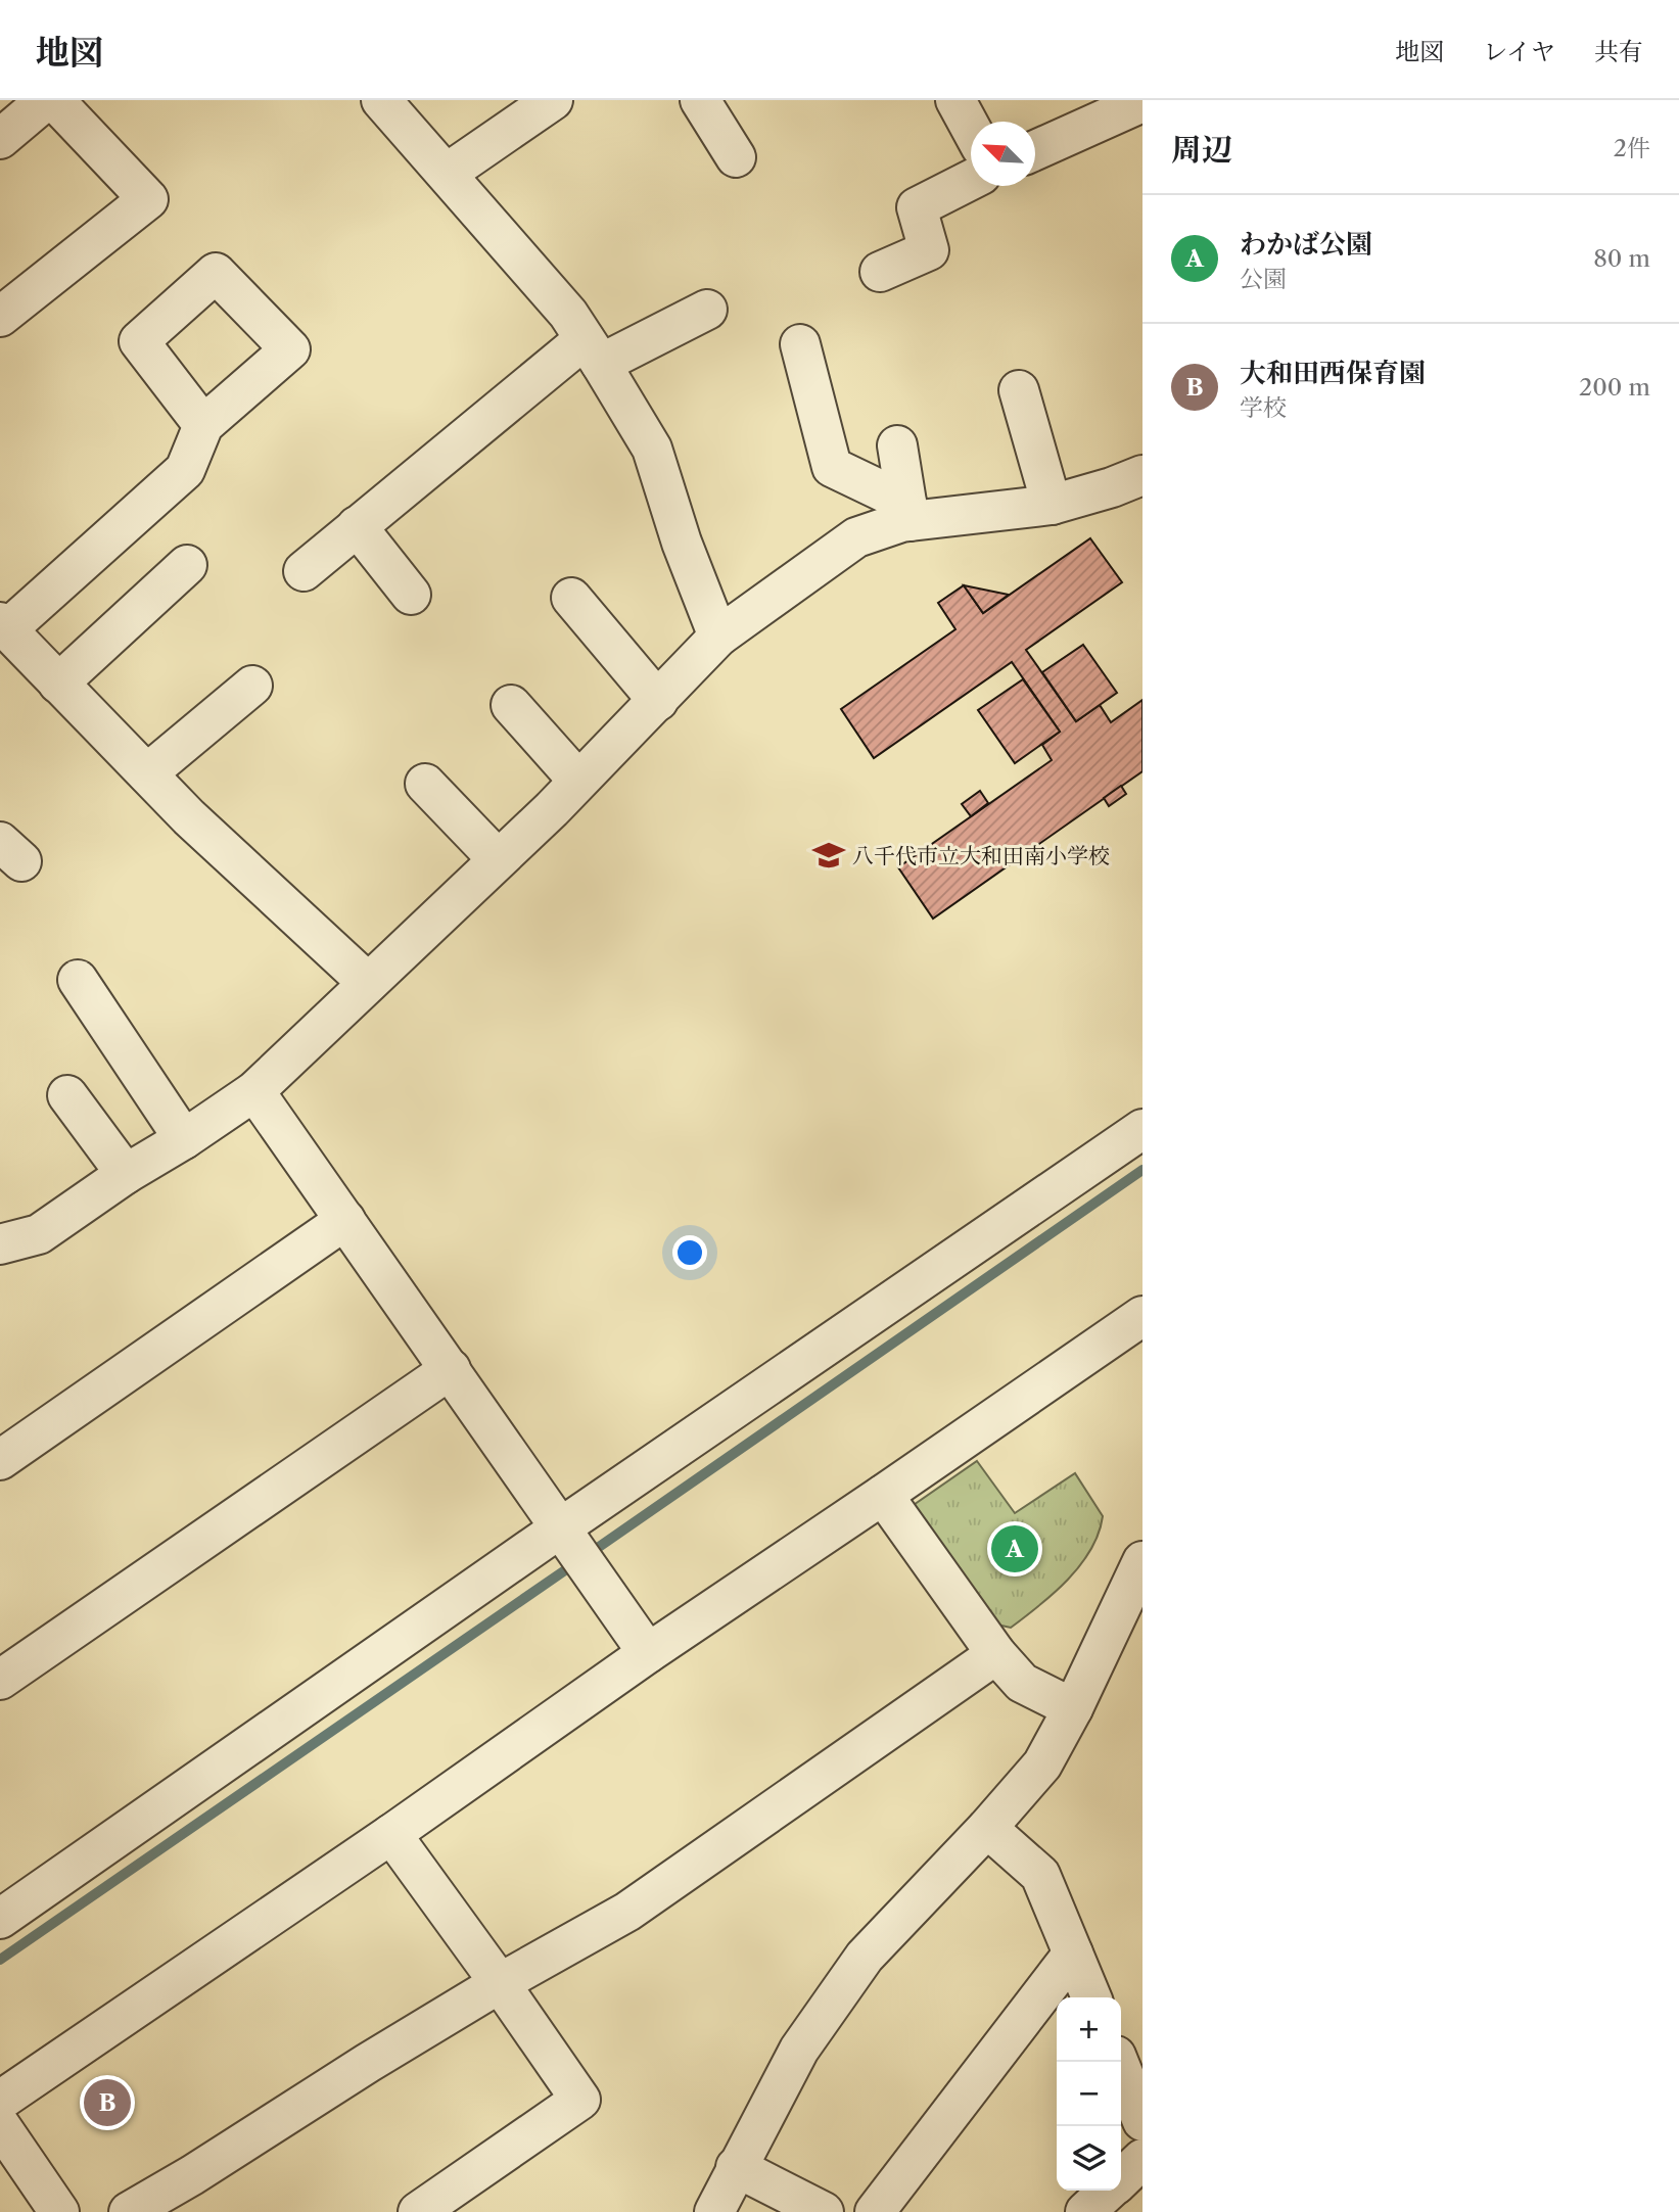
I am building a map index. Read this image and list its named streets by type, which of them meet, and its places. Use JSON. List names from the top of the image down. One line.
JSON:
{"places":{"school or university":["八千代市立大和田南小学校"]},"north":"top left","page":{"header":"地図","nav":["地図","レイヤ","共有"],"heading":["周辺","2件"],"list":[{"mark":"A","name":"わかば公園","note":"公園","value":"80 m"},{"mark":"B","name":"大和田西保育園","note":"学校","value":"200 m"}],"pins":["A","B"],"map_buttons":["+","−"]}}
